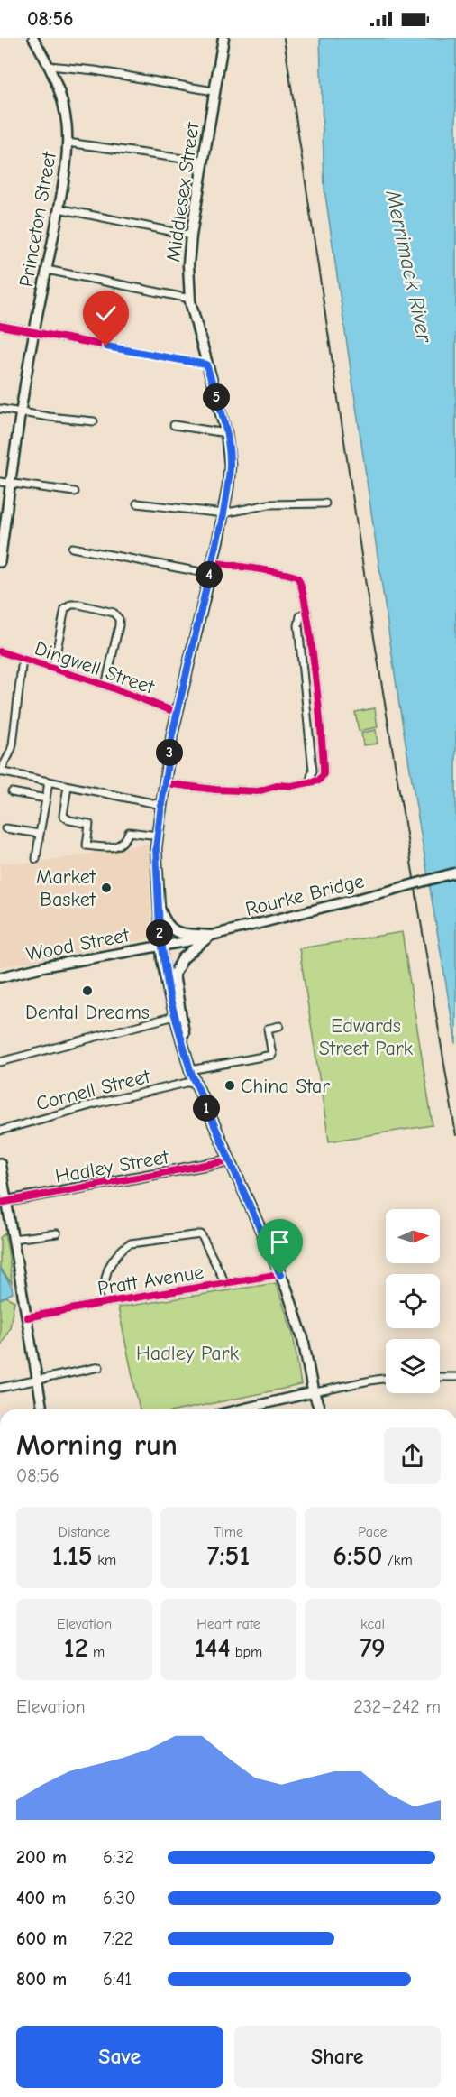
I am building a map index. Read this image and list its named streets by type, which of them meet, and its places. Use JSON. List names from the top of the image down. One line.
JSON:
{"streets":{"main road":["Middlesex Street","Princeton Street","Rourke Bridge","Wood Street","Hadley Street"],"street":["Dingwell Street","Cornell Street","Pratt Avenue"]},"crossings":[["Middlesex Street","Dingwell Street"],["Middlesex Street","Rourke Bridge"],["Middlesex Street","Wood Street"],["Middlesex Street","Cornell Street"],["Middlesex Street","Hadley Street"],["Middlesex Street","Pratt Avenue"],["Rourke Bridge","Wood Street"]],"water":["Merrimack River"],"parks":["Edwards Street Park","Hadley Park"],"places":["Market Basket","Dental Dreams","China Star"],"north":"right","page":{"status":"08:56","pins":["5","4","3","2","1"],"heading":["Morning run","08:56"],"stats":[["Distance","1.15 km"],["Time","7:51"],["Pace","6:50 /km"],["Elevation","12 m"],["Heart rate","144 bpm"],["kcal","79"]],"chart":["Elevation","232–242 m"],"list":[{"name":"200 m","note":"6:32"},{"name":"400 m","note":"6:30"},{"name":"600 m","note":"7:22"},{"name":"800 m","note":"6:41"}],"buttons":["Save","Share"]}}
